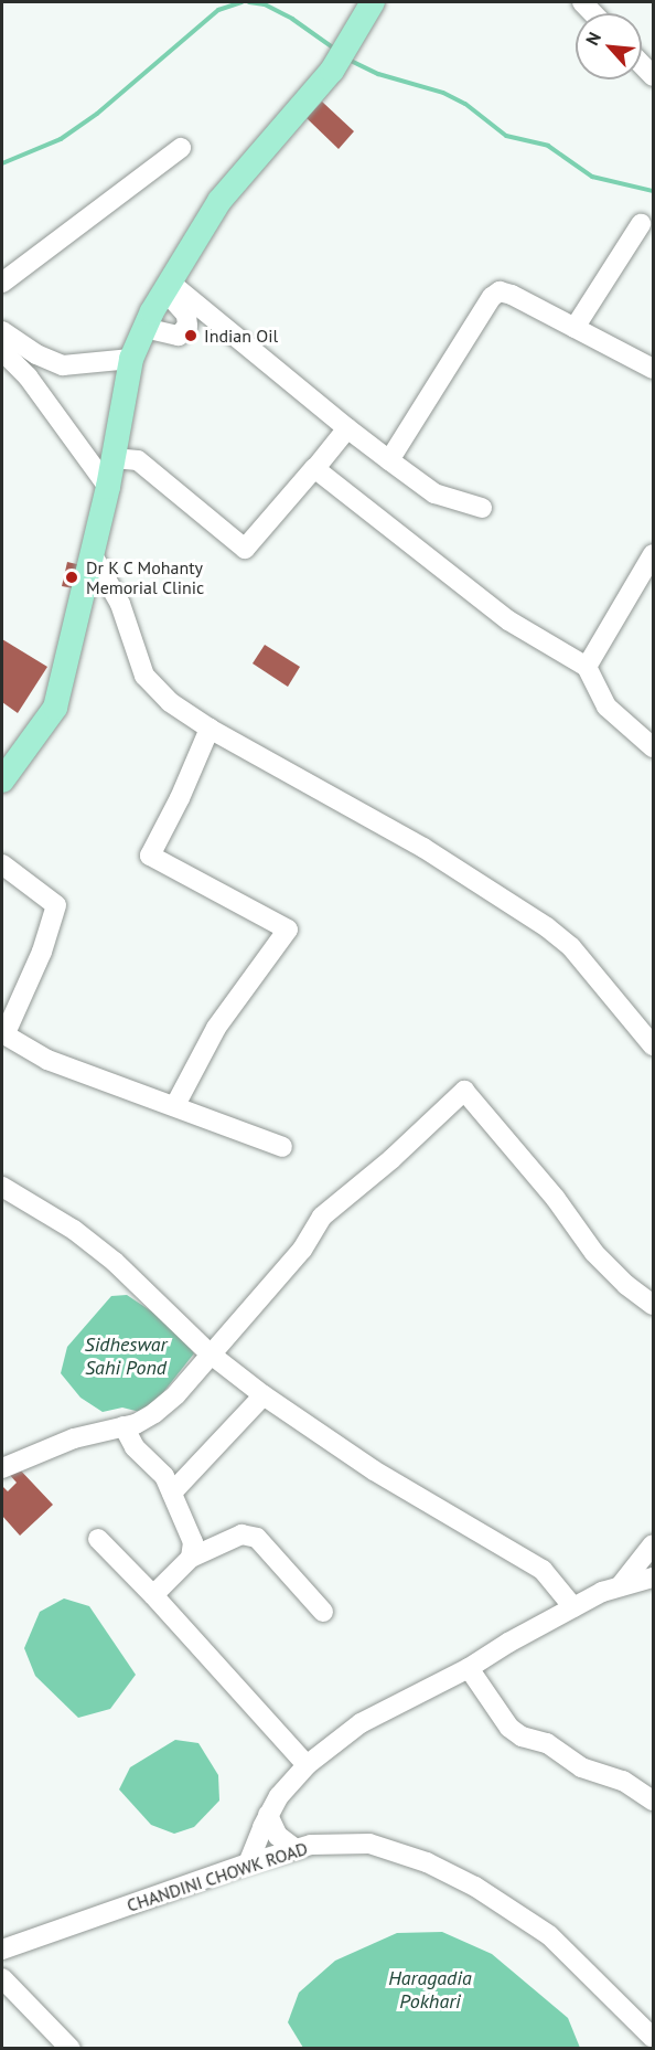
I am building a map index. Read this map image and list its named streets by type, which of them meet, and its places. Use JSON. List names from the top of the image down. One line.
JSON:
{"streets":{"street":["CHANDINI CHOWK ROAD"]},"water":["Sidheswar Sahi Pond","Haragadia Pokhari"],"places":["Indian Oil","Dr K C Mohanty Memorial Clinic"],"north":"top left"}
